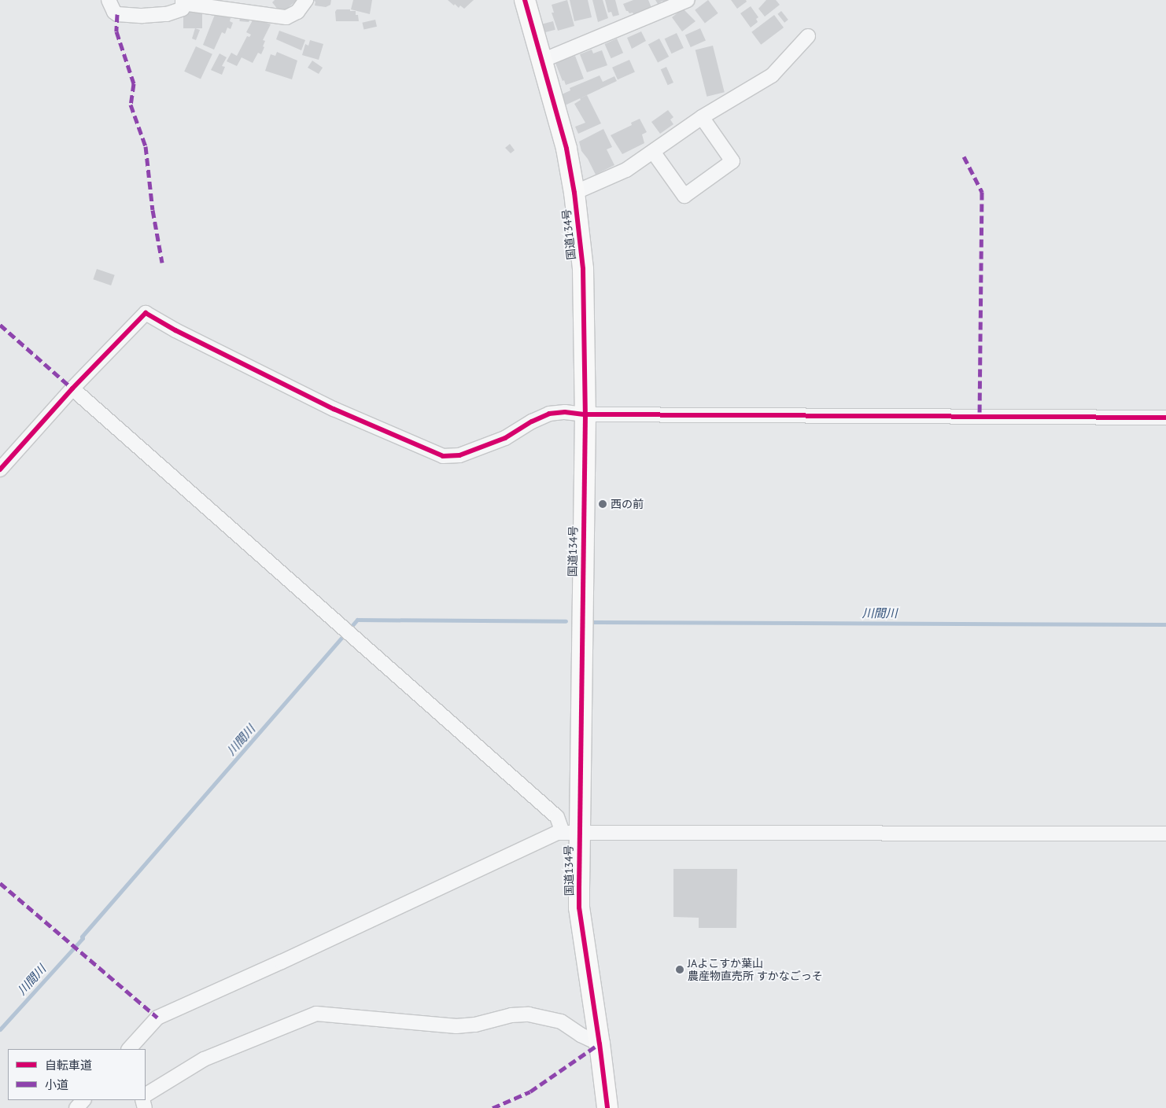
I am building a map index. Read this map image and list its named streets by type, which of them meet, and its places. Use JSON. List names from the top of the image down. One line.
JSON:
{"streets":{"highway":["国道134号"]},"water":["川間川"],"places":["西の前","JAよこすか葉山 農産物直売所 すかなごっそ"],"legend":["自転車道","小道"]}
